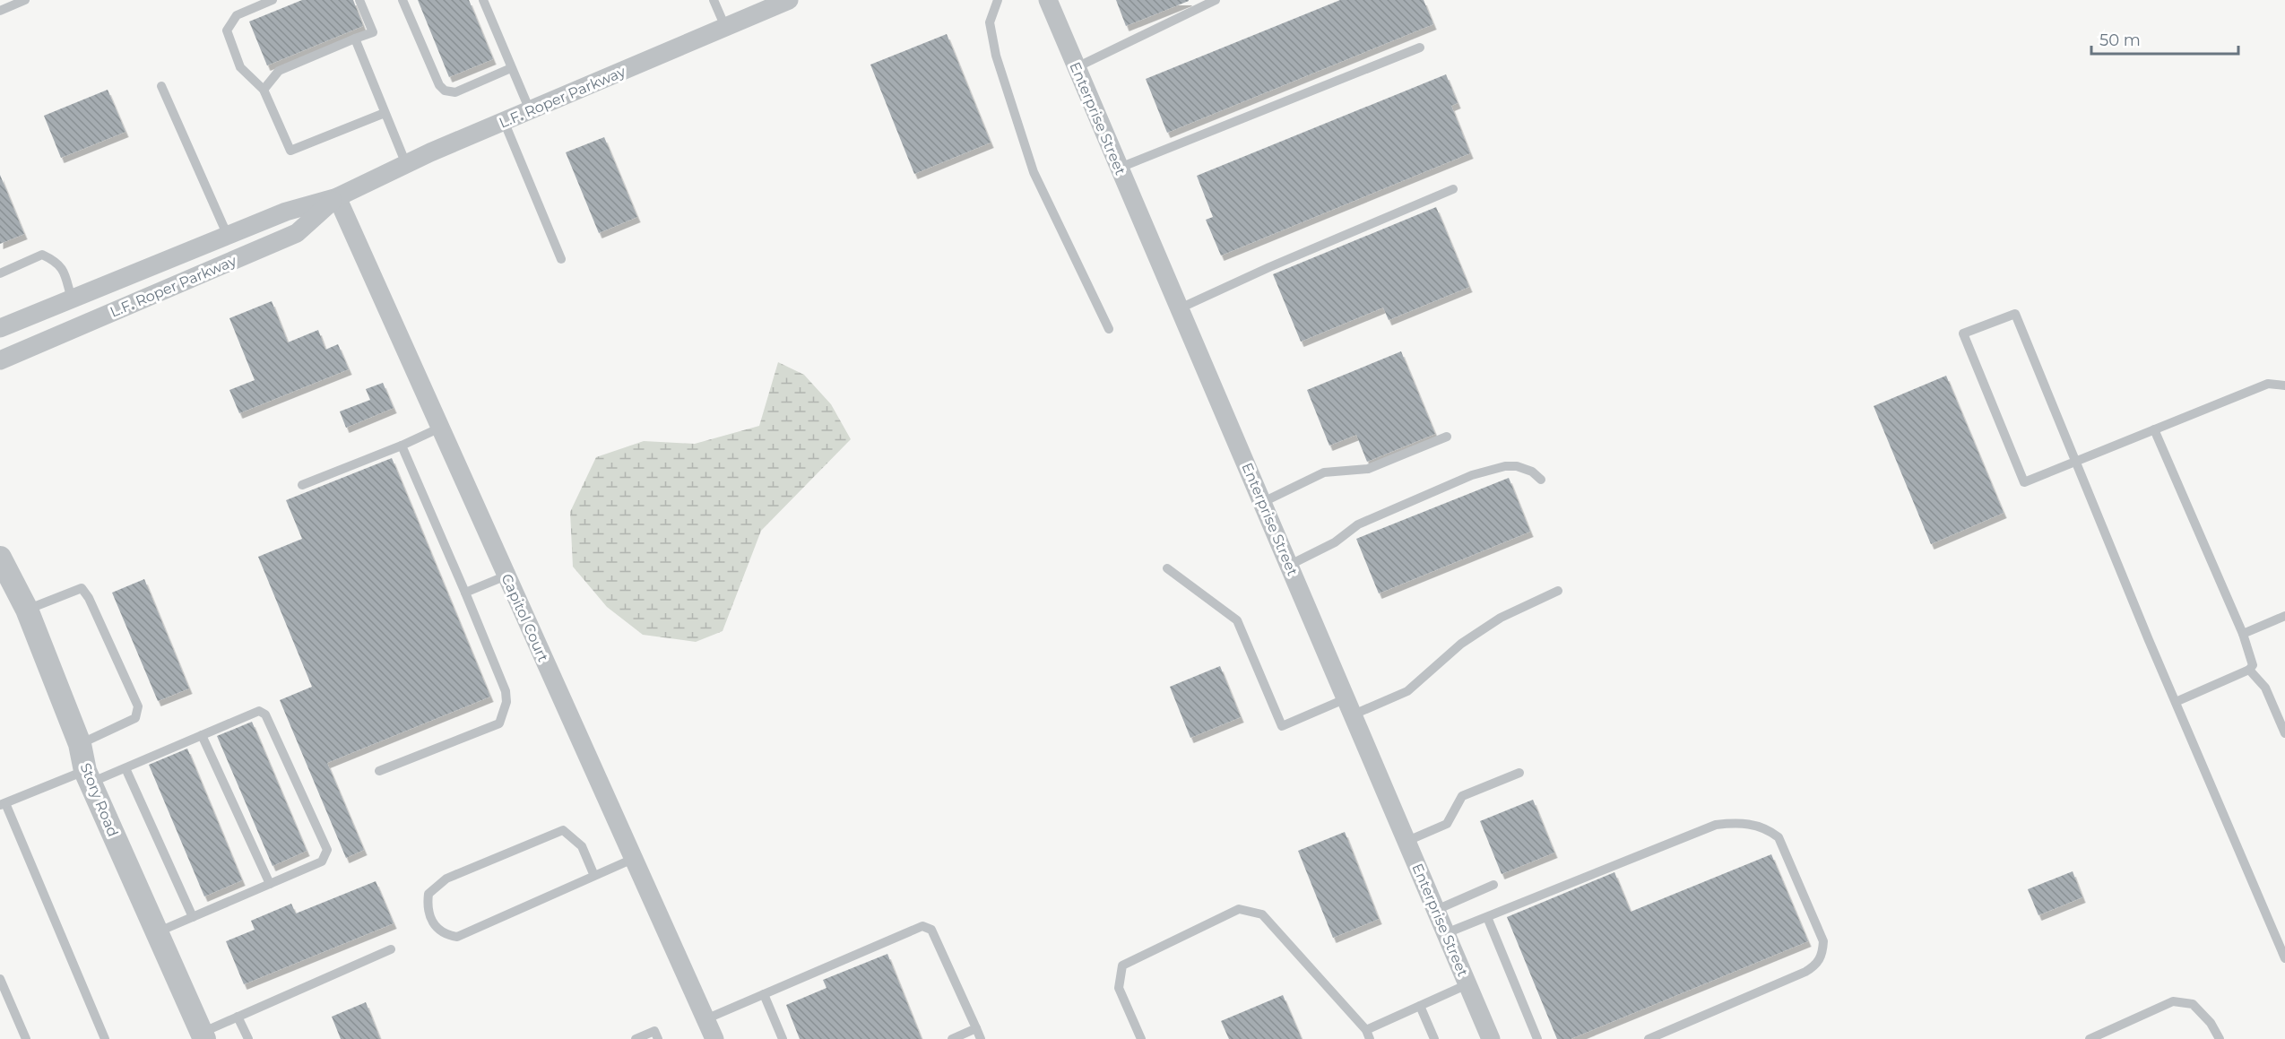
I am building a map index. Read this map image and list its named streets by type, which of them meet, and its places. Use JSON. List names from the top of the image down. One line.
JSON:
{"streets":{"street":["L.F. Roper Parkway","Enterprise Street","Capitol Court","Story Road"]},"crossings":[["L.F. Roper Parkway","Capitol Court"]],"scale_bar":"50 m"}
